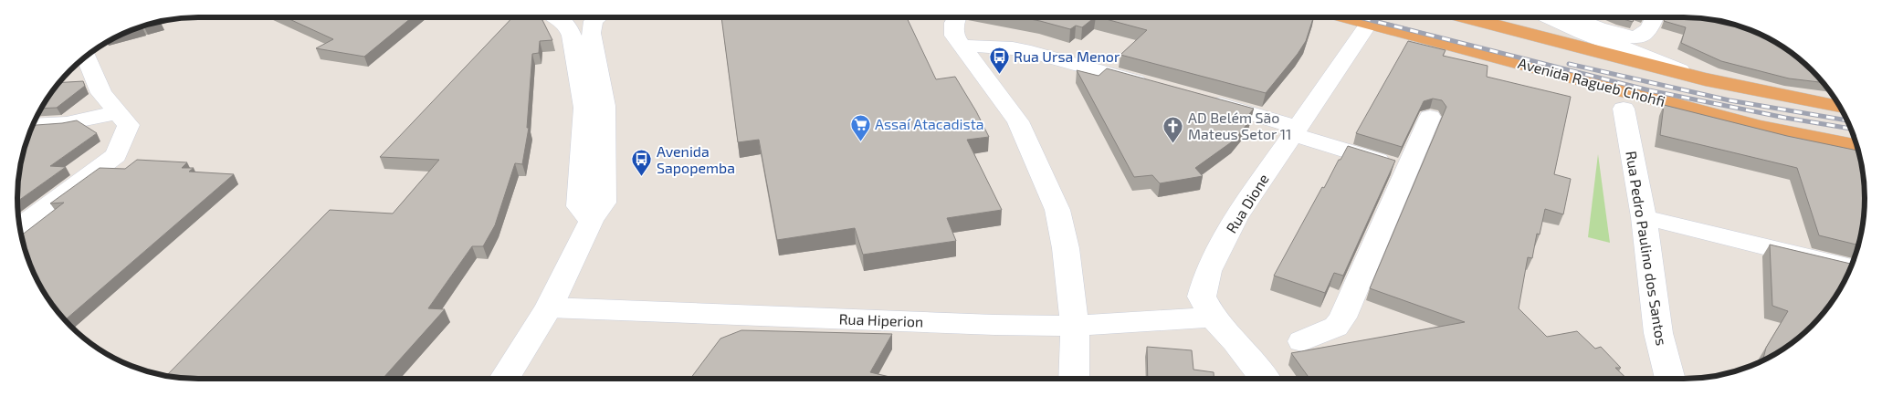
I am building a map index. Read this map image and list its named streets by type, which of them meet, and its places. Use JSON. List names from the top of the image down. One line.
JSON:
{"streets":{"highway":["Avenida Ragueb Chohfi"],"street":["Rua Dione","Rua Pedro Paulino dos Santos","Rua Hiperion"]},"crossings":[["Avenida Ragueb Chohfi","Rua Dione"],["Rua Dione","Rua Hiperion"]],"places":{"bus stop":["Rua Ursa Menor","Avenida Sapopemba"],"supermarket":["Assaí Atacadista"],"church":["AD Belém São Mateus Setor 11"]}}
